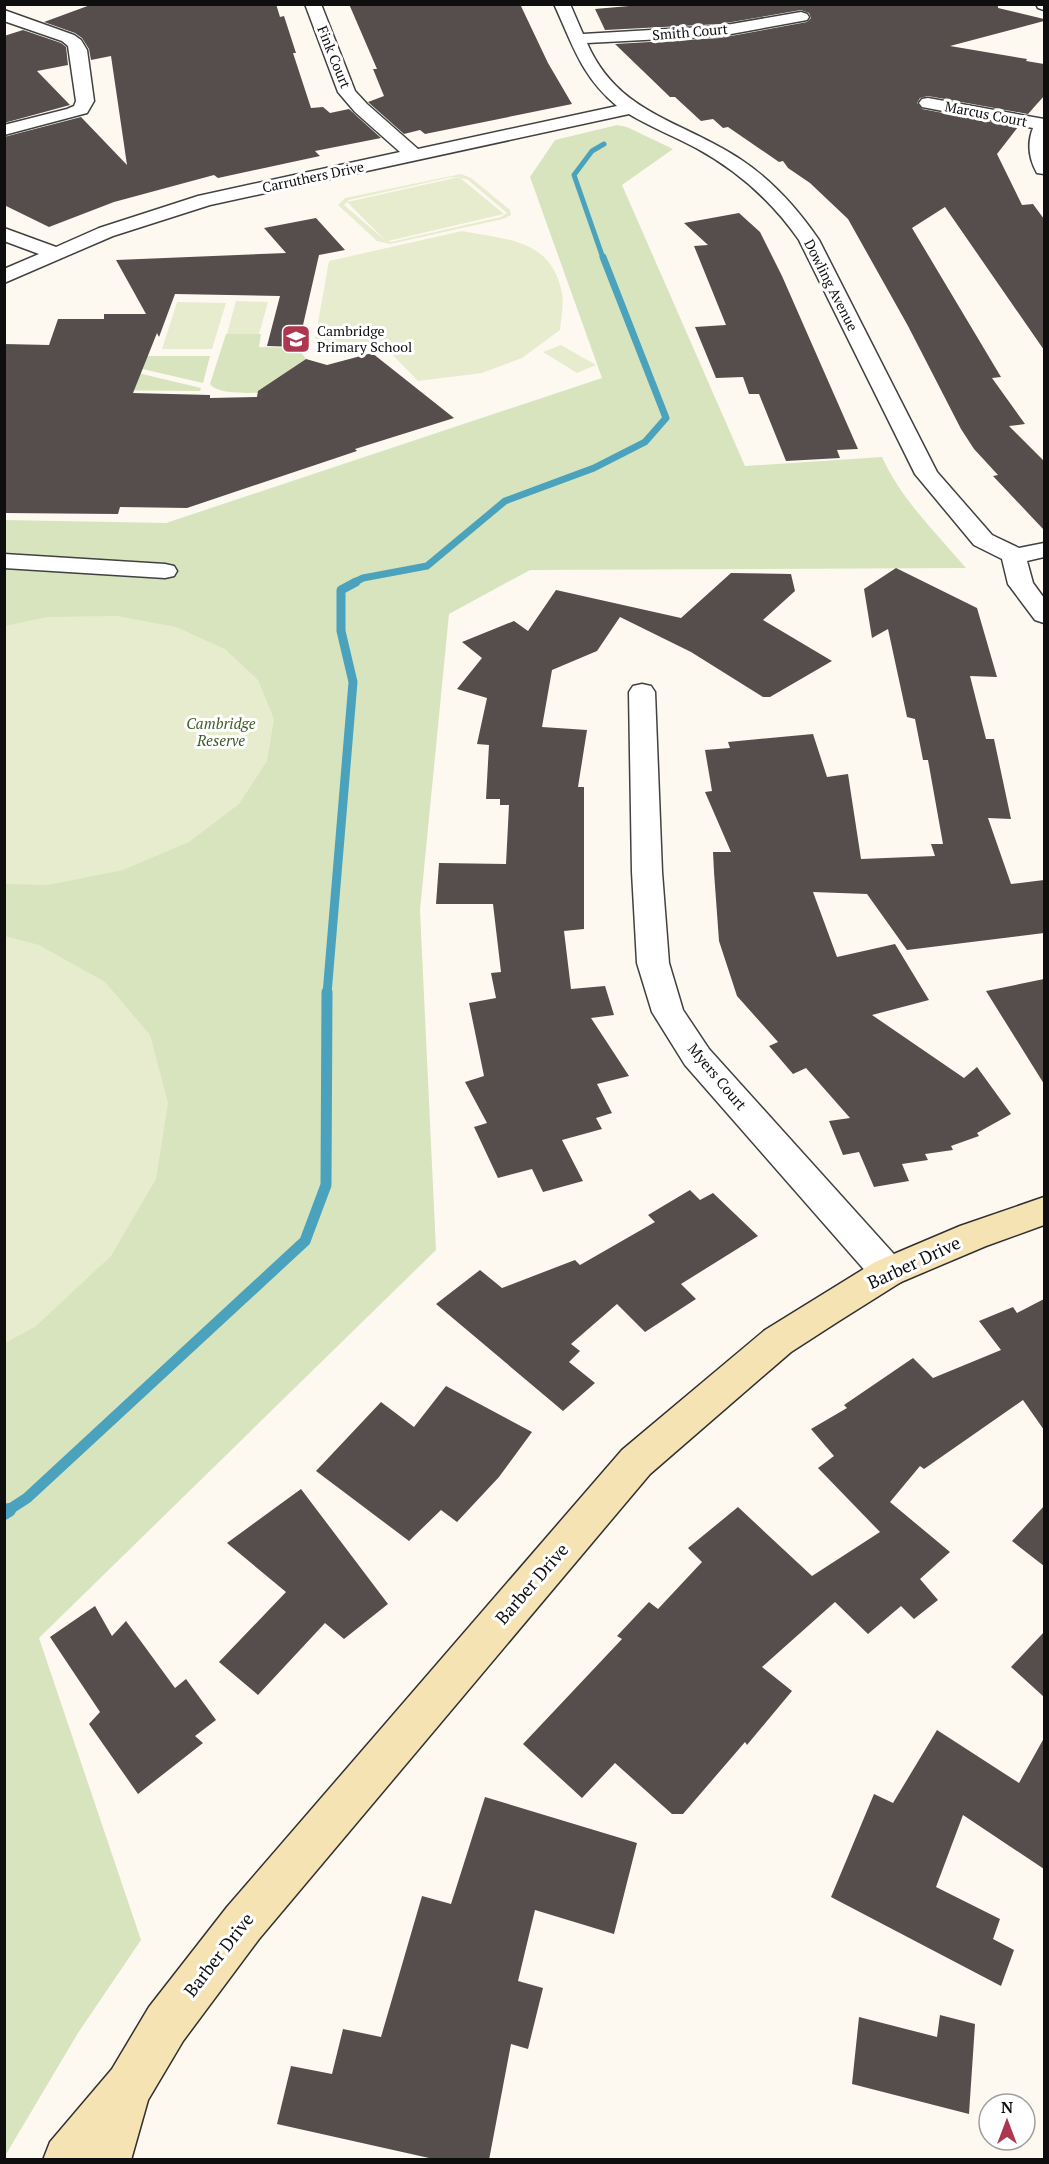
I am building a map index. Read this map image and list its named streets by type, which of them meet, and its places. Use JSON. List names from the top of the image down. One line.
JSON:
{"streets":{"street":["Smith Court","Fink Court","Marcus Court","Carruthers Drive","Dowling Avenue","Myers Court","Barber Drive"]},"crossings":[["Smith Court","Dowling Avenue"],["Fink Court","Carruthers Drive"],["Carruthers Drive","Dowling Avenue"],["Myers Court","Barber Drive"]],"parks":["Cambridge Reserve"],"places":{"school or university":["Cambridge Primary School"]},"north":"top"}
